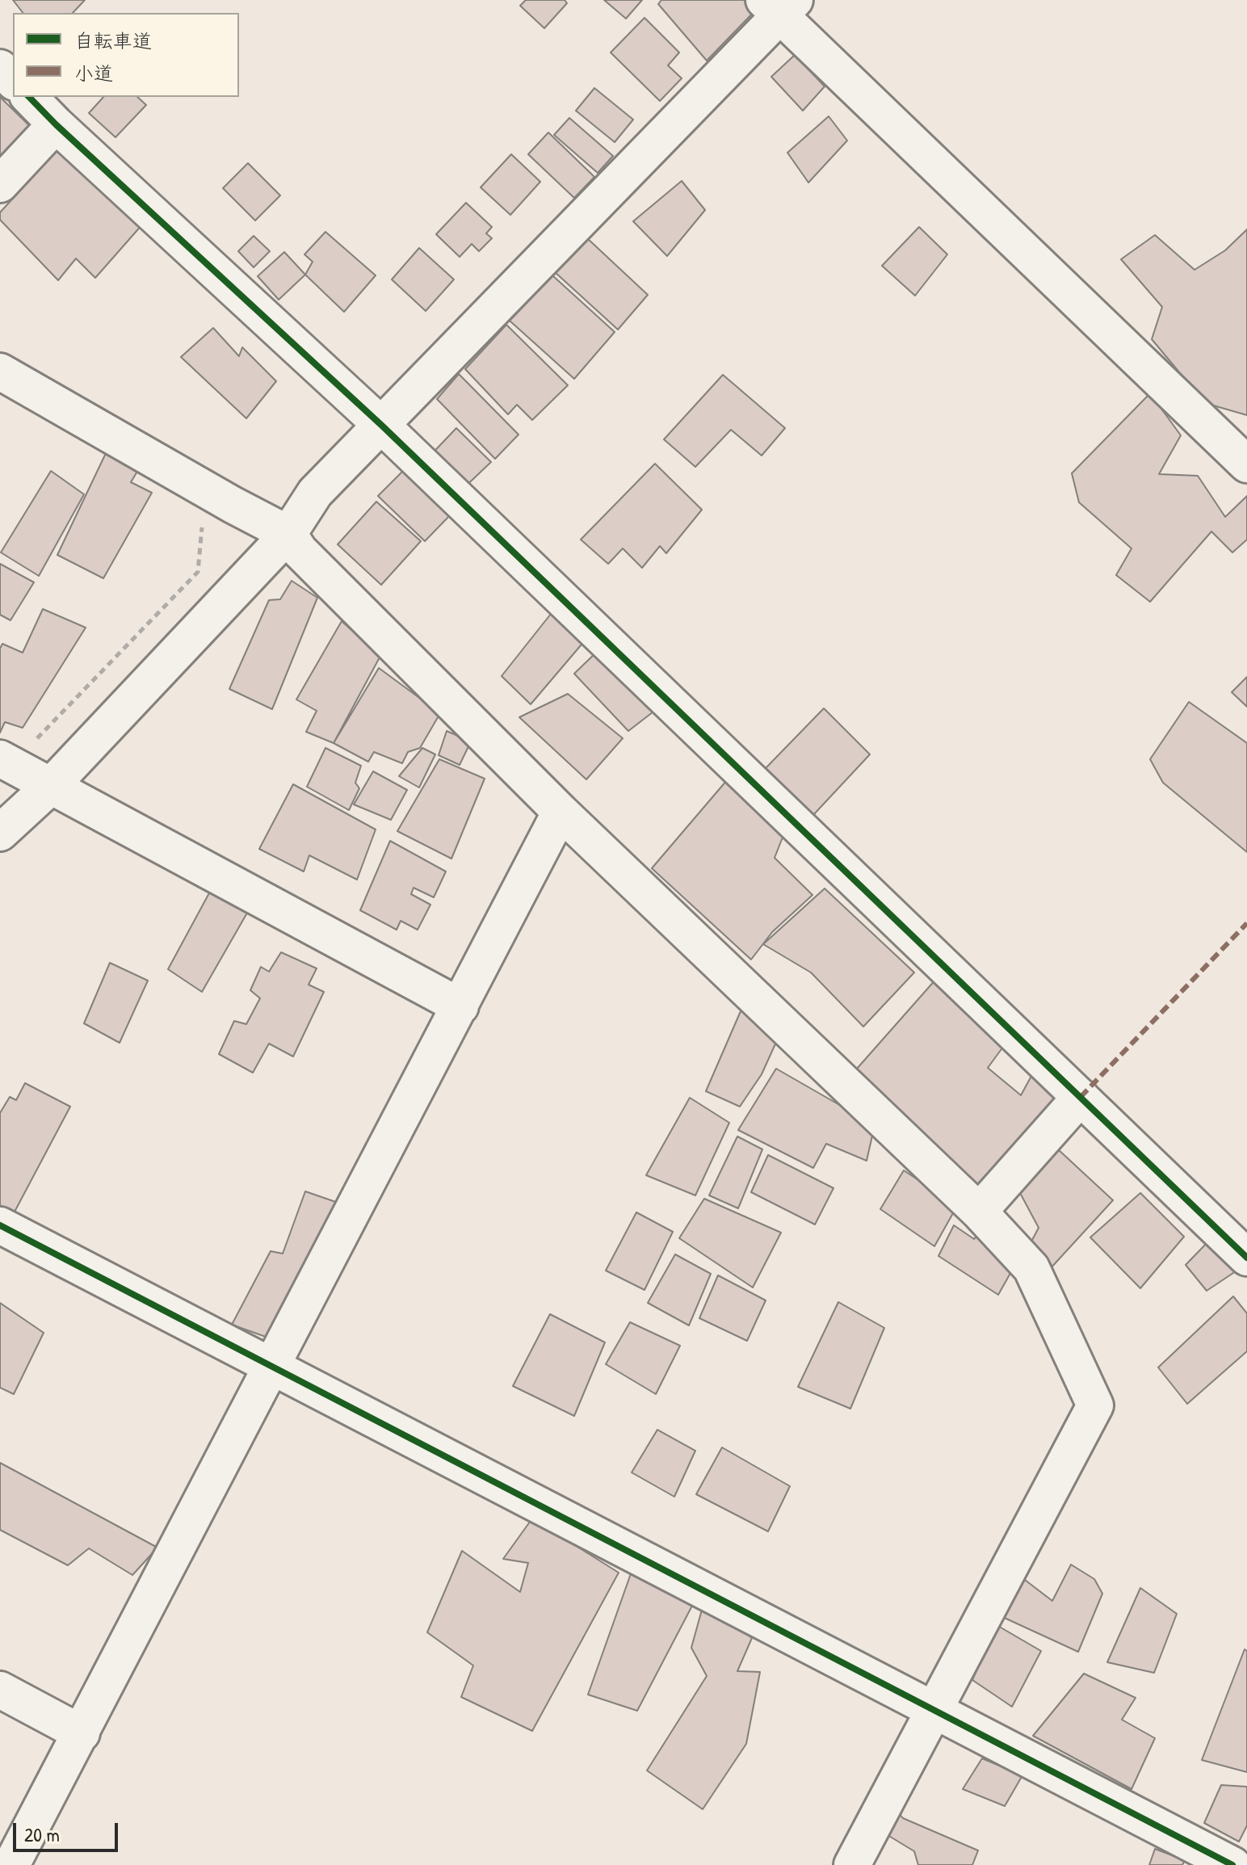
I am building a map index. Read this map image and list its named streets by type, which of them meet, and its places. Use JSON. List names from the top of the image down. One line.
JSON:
{"legend":["自転車道","小道"],"scale_bar":"20 m"}
